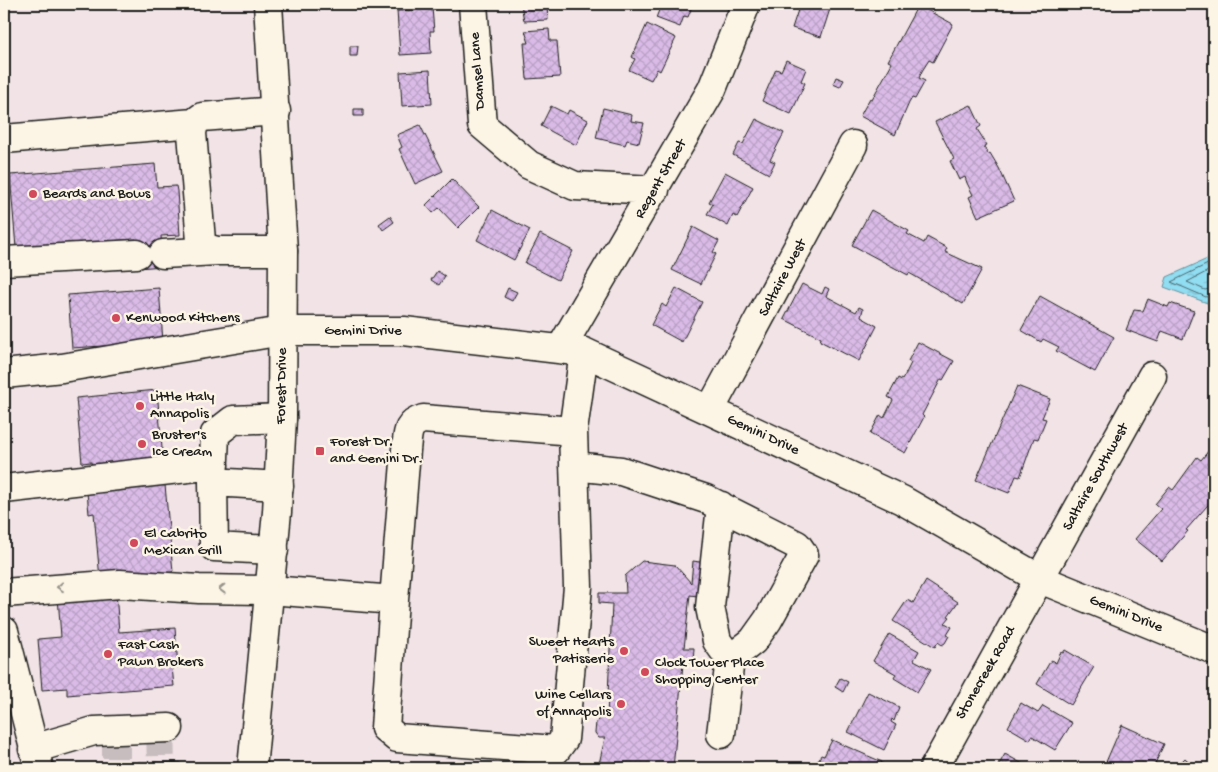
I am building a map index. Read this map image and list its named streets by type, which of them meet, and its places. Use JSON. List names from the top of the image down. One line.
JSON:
{"streets":{"street":["Damsel Lane","Regent Street","Saltaire West","Gemini Drive","Forest Drive","Saltaire Southwest","Stonecreek Road"]},"crossings":[["Damsel Lane","Regent Street"],["Regent Street","Gemini Drive"],["Saltaire West","Gemini Drive"],["Gemini Drive","Forest Drive"],["Gemini Drive","Saltaire Southwest"],["Gemini Drive","Stonecreek Road"],["Saltaire Southwest","Stonecreek Road"]],"places":{"other":["Beards and Bows","Kenwood Kitchens","Little Italy Annapolis","Bruster's Ice Cream","El Cabrito Mexican Grill","Sweet Hearts Patisserie","Fast Cash Pawn Brokers","Clock Tower Place Shopping Center","Wine Cellars of Annapolis"],"transit":["Forest Dr. and Gemini Dr."]}}
